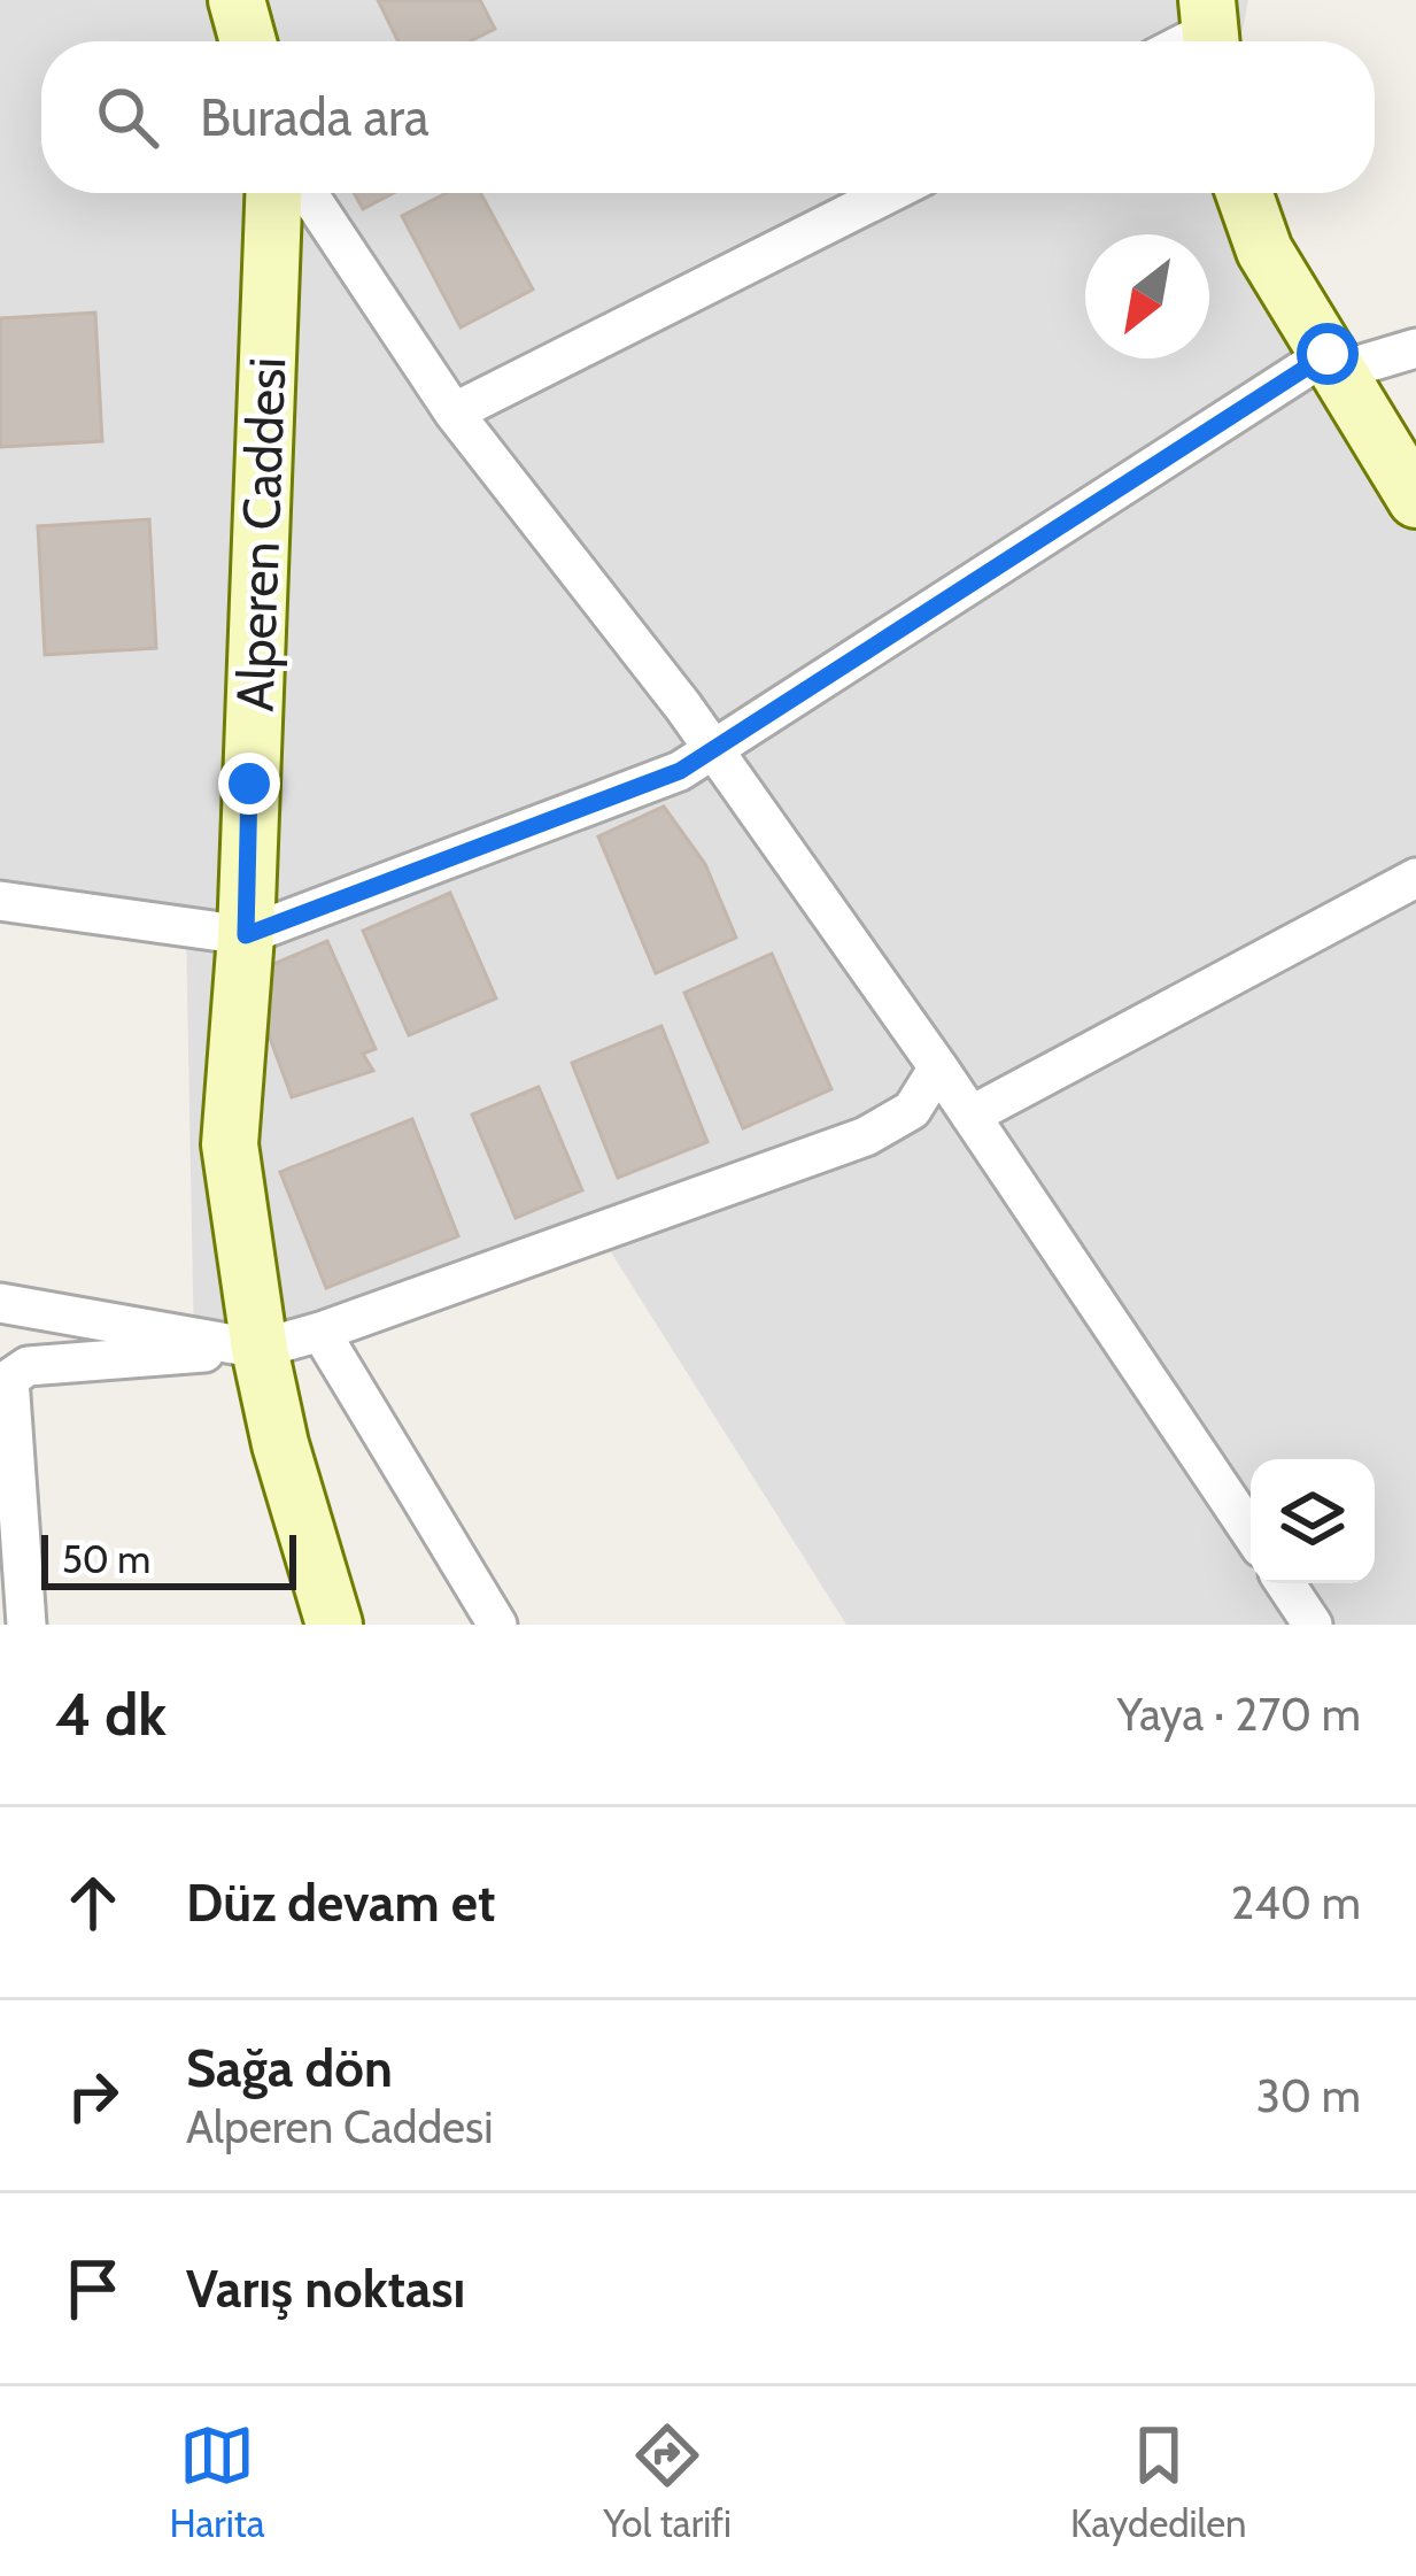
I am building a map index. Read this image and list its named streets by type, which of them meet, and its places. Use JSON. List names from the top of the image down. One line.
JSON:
{"streets":{"street":["Alperen Caddesi"]},"scale_bar":"50 m","north":"bottom left","page":{"search":"Burada ara","scale":"50 m","heading":["4 dk","Yaya · 270 m"],"list":[["Düz devam et","240 m"],["Sağa dön","Alperen Caddesi","30 m"],"Varış noktası"],"nav":["Harita","Yol tarifi","Kaydedilen"]}}
